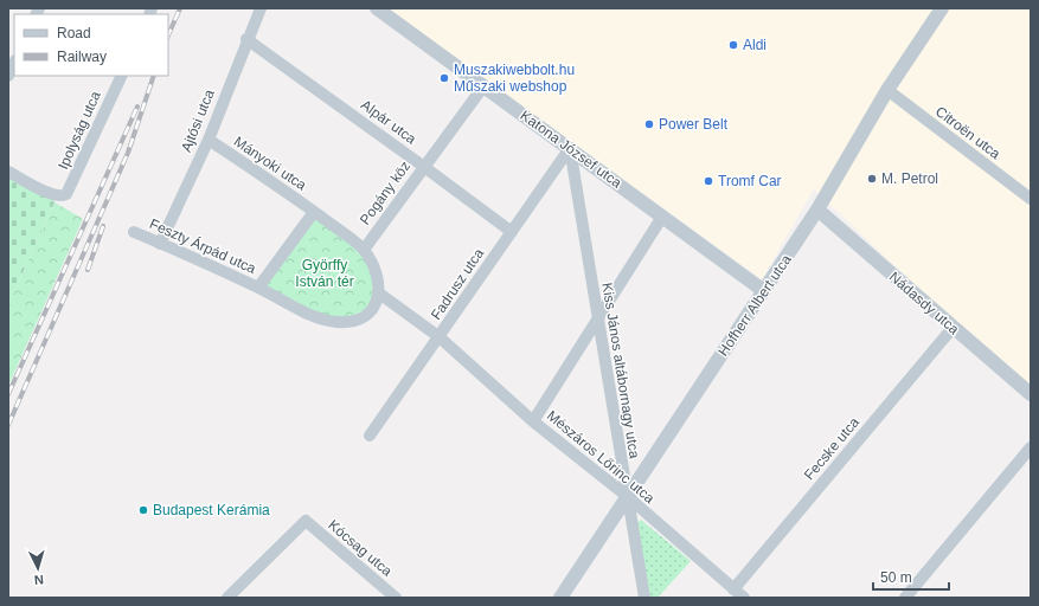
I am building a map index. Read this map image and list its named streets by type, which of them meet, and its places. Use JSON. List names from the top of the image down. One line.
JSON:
{"streets":{"street":["Ajtósi utca","Alpár utca","Ipolyság utca","Citroën utca","Katona József utca","Mányoki utca","Pogány köz","Feszty Árpád utca","Fadrusz utca","Nádasdy utca","Hofherr Albert utca","Kiss János altábornagy utca","Fecske utca","Mészáros Lőrinc utca","Kócsag utca"]},"crossings":[["Ajtósi utca","Alpár utca"],["Ajtósi utca","Mányoki utca"],["Ajtósi utca","Feszty Árpád utca"],["Alpár utca","Pogány köz"],["Alpár utca","Fadrusz utca"],["Citroën utca","Hofherr Albert utca"],["Katona József utca","Pogány köz"],["Katona József utca","Fadrusz utca"],["Katona József utca","Hofherr Albert utca"],["Katona József utca","Kiss János altábornagy utca"],["Mányoki utca","Pogány köz"],["Feszty Árpád utca","Mészáros Lőrinc utca"],["Fadrusz utca","Kiss János altábornagy utca"],["Fadrusz utca","Mészáros Lőrinc utca"],["Nádasdy utca","Hofherr Albert utca"],["Nádasdy utca","Fecske utca"],["Hofherr Albert utca","Kiss János altábornagy utca"],["Hofherr Albert utca","Mészáros Lőrinc utca"],["Kiss János altábornagy utca","Mészáros Lőrinc utca"],["Fecske utca","Mészáros Lőrinc utca"]],"parks":["Györffy István tér"],"places":["Aldi","Muszakiwebbolt.hu Műszaki webshop","Power Belt","M. Petrol","Tromf Car","Budapest Kerámia"],"legend":["Road","Railway"],"scale_bar":"50 m","north":"bottom"}
